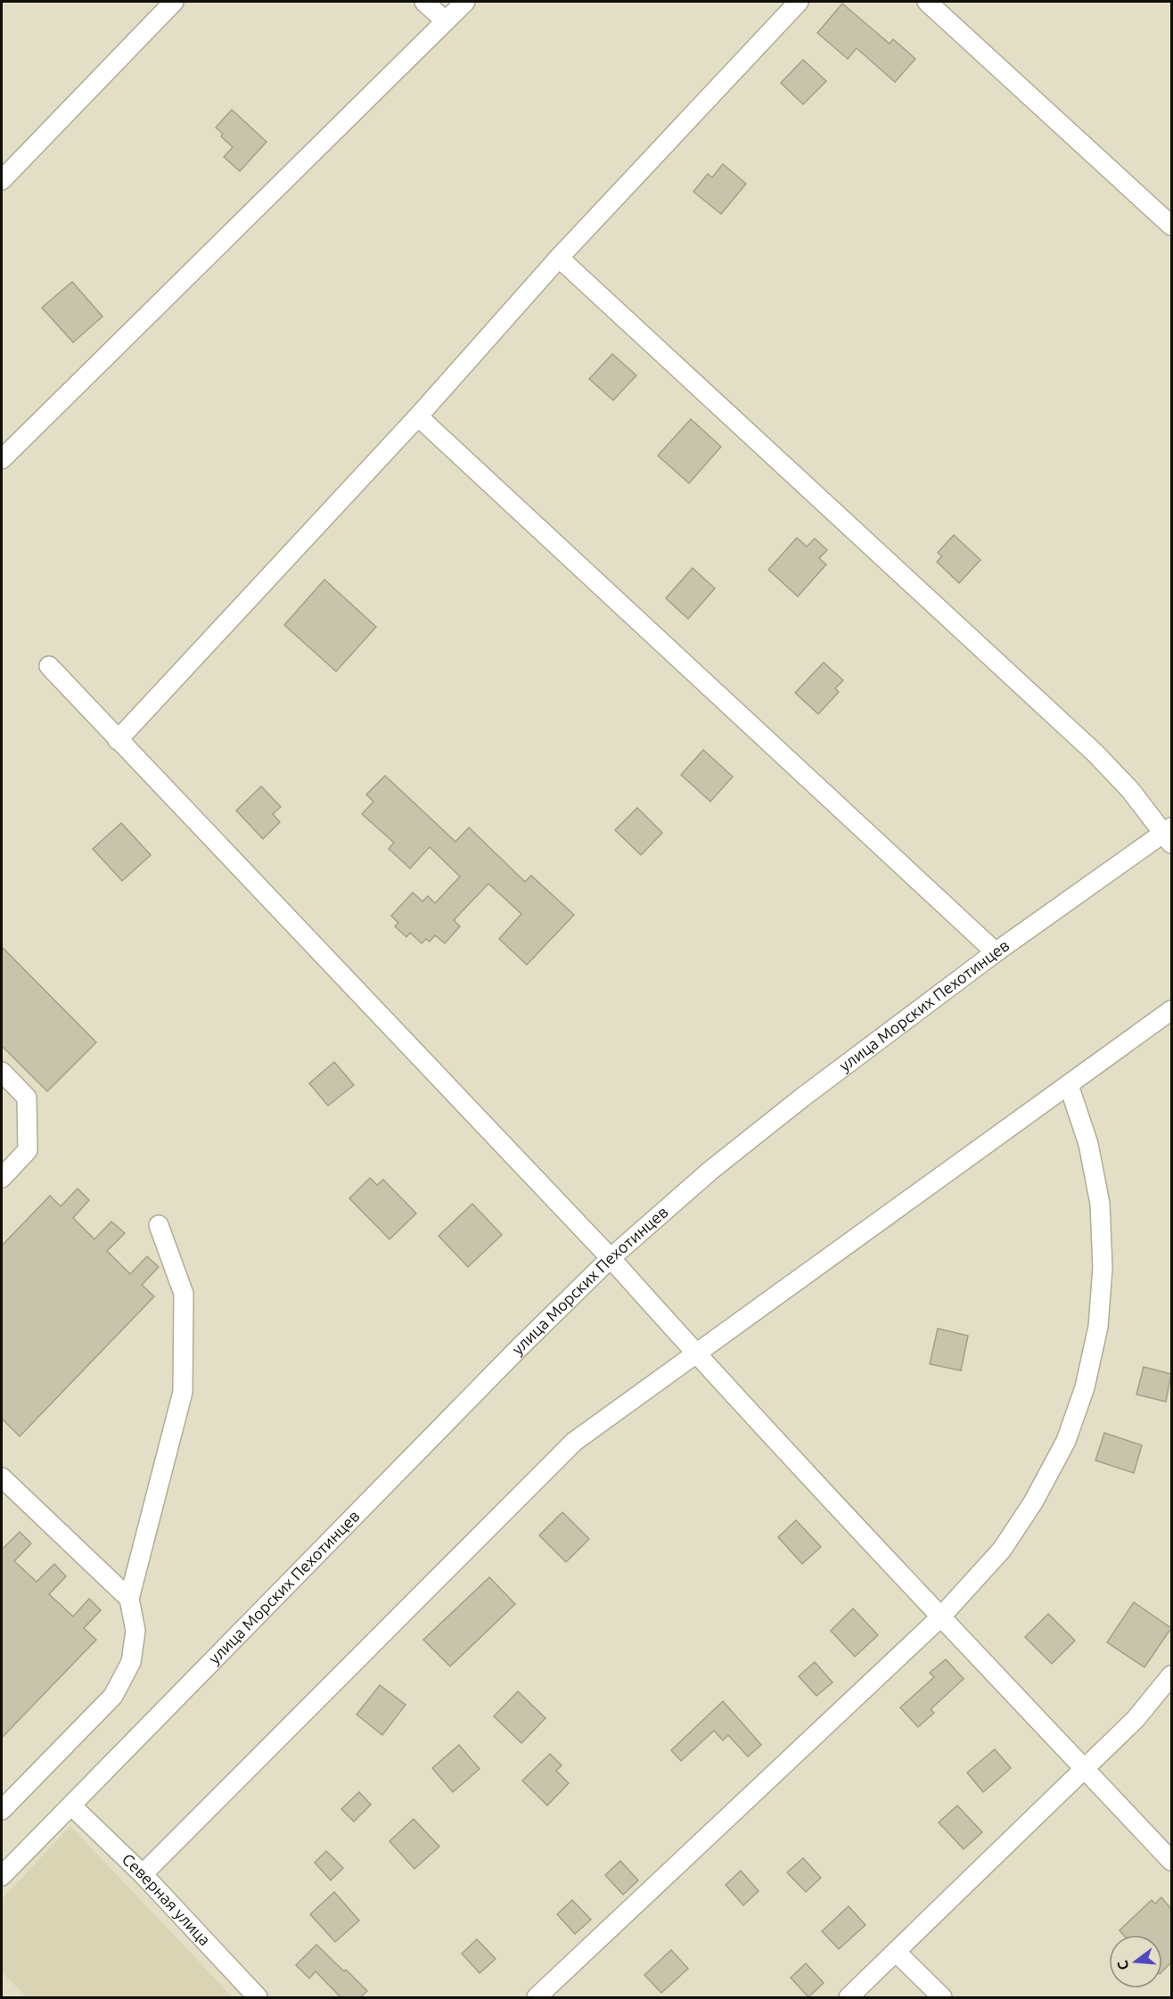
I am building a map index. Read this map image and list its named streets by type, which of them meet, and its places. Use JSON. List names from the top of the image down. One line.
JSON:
{"streets":{"street":["улица Морских Пехотинцев","Северная улица"]},"crossings":[["улица Морских Пехотинцев","Северная улица"]],"north":"left"}
